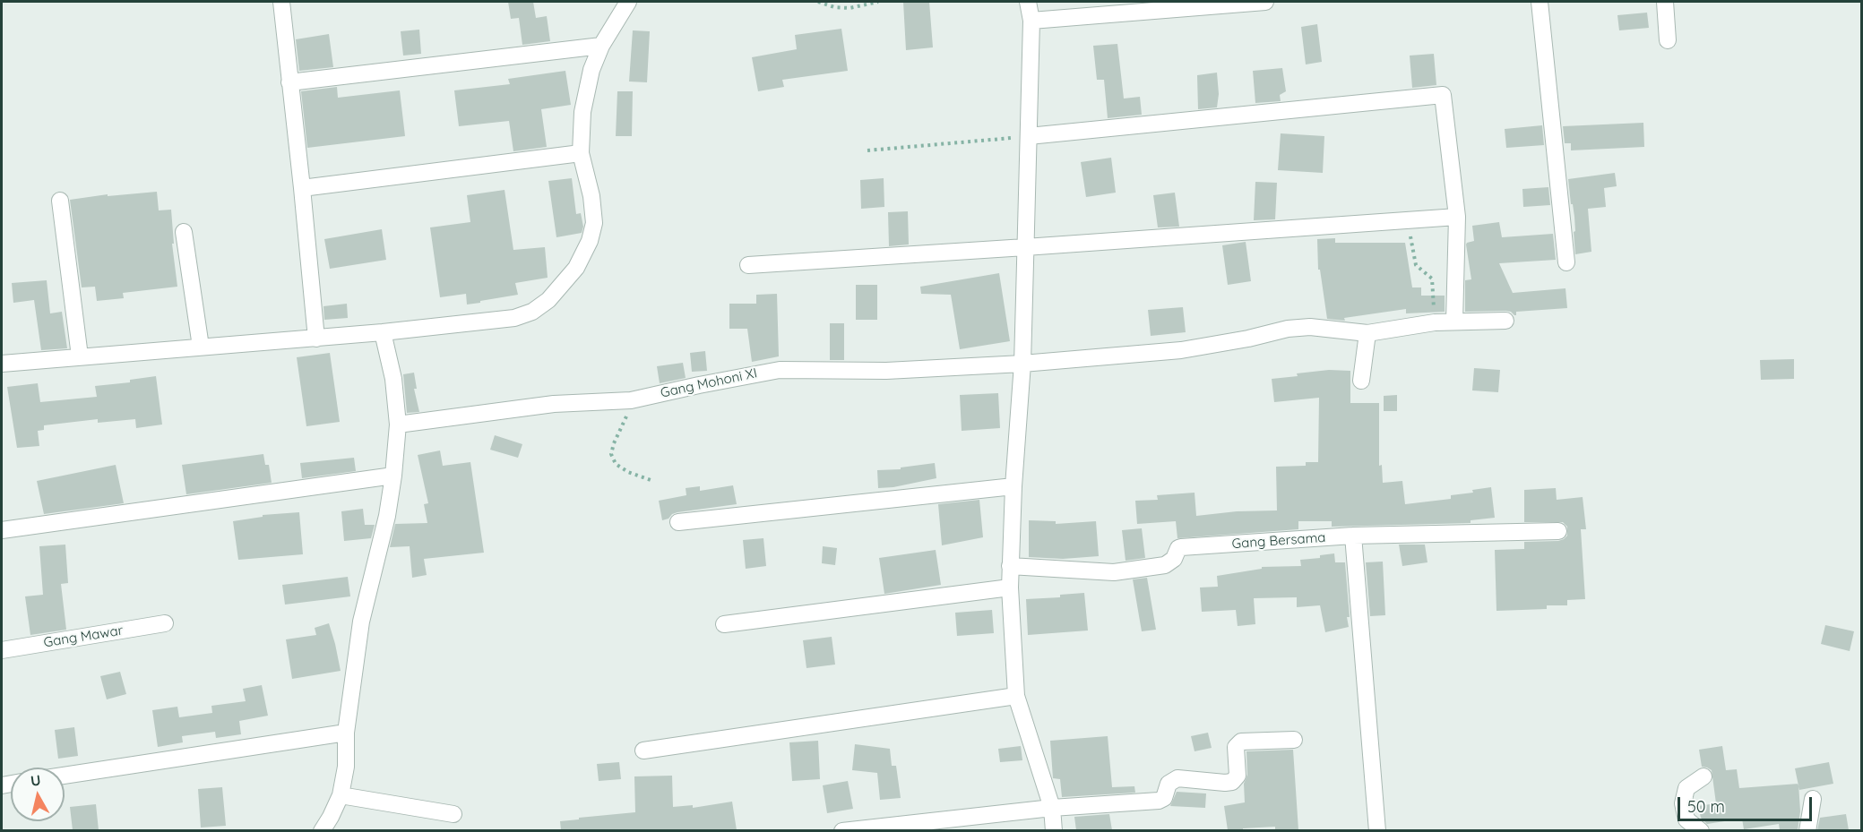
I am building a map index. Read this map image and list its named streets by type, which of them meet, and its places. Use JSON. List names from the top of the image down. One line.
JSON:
{"streets":{"street":["Gang Mohoni XI","Gang Bersama","Gang Mawar"]},"scale_bar":"50 m","north":"top"}
